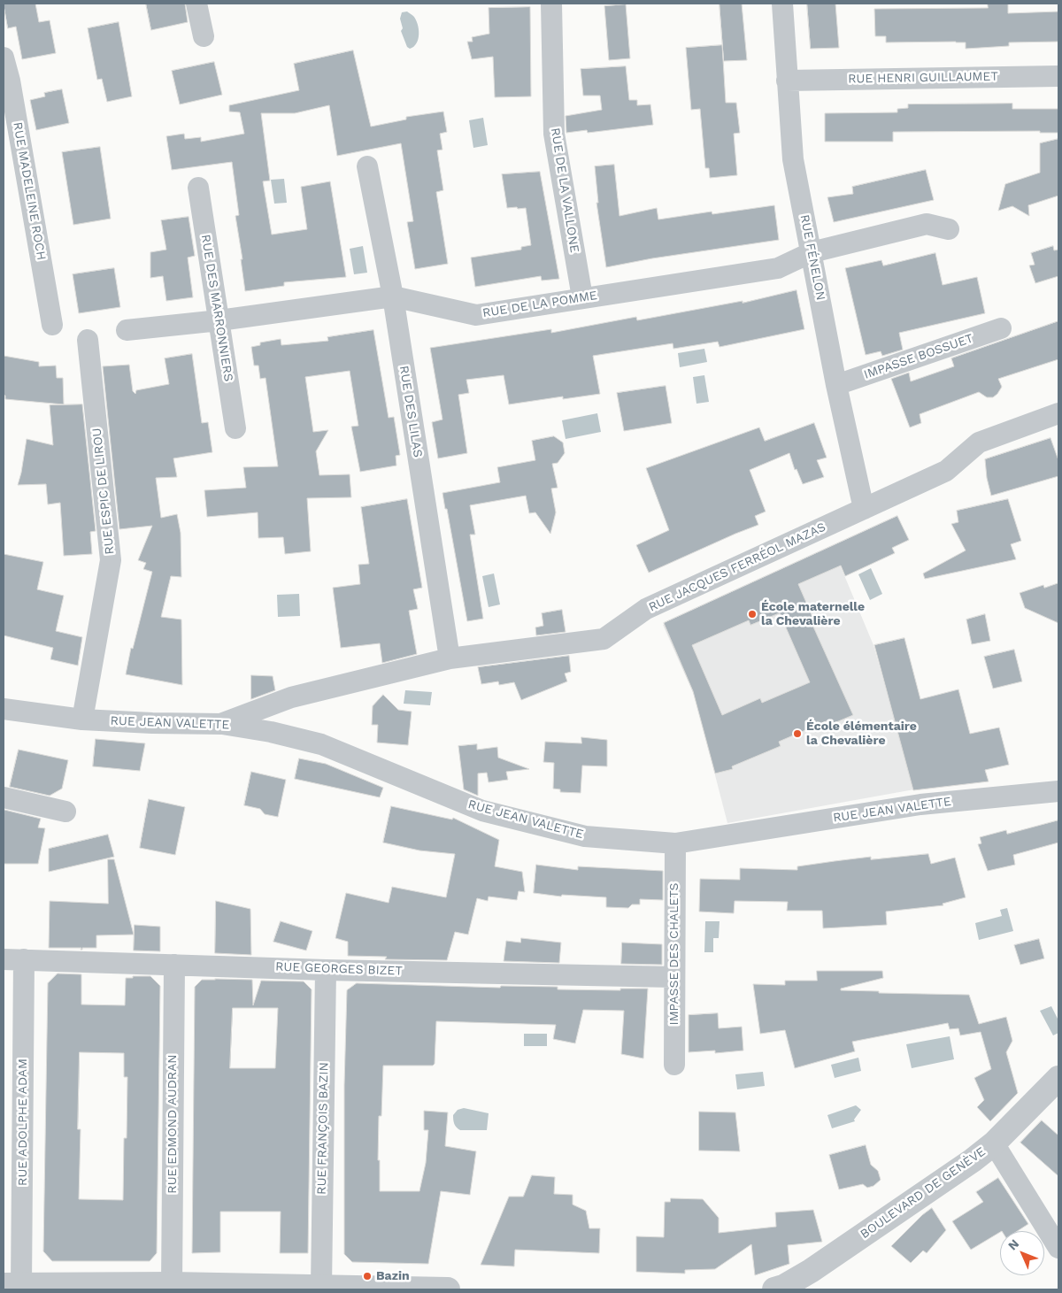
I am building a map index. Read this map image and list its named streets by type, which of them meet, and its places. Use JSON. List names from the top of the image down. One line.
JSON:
{"streets":{"street":["RUE HENRI GUILLAUMET","RUE DE LA VALLONE","RUE MADELEINE ROCH","RUE FÉNELON","RUE DE LA POMME","RUE DES MARRONNIERS","IMPASSE BOSSUET","RUE DES LILAS","RUE ESPIC DE LIROU","RUE JACQUES FERRÉOL MAZAS","RUE JEAN VALETTE","IMPASSE DES CHALETS","RUE GEORGES BIZET","RUE ADOLPHE ADAM","RUE EDMOND AUDRAN","RUE FRANÇOIS BAZIN","BOULEVARD DE GENÈVE"]},"crossings":[["RUE HENRI GUILLAUMET","RUE FÉNELON"],["RUE DE LA VALLONE","RUE DE LA POMME"],["RUE FÉNELON","RUE DE LA POMME"],["RUE FÉNELON","IMPASSE BOSSUET"],["RUE FÉNELON","RUE JACQUES FERRÉOL MAZAS"],["RUE DE LA POMME","RUE DES MARRONNIERS"],["RUE DE LA POMME","RUE DES LILAS"],["RUE DES LILAS","RUE JACQUES FERRÉOL MAZAS"],["RUE ESPIC DE LIROU","RUE JEAN VALETTE"],["RUE JACQUES FERRÉOL MAZAS","RUE JEAN VALETTE"],["RUE JEAN VALETTE","IMPASSE DES CHALETS"],["IMPASSE DES CHALETS","RUE GEORGES BIZET"],["RUE GEORGES BIZET","RUE ADOLPHE ADAM"],["RUE GEORGES BIZET","RUE EDMOND AUDRAN"],["RUE GEORGES BIZET","RUE FRANÇOIS BAZIN"]],"places":["École maternelle la Chevalière","École élémentaire la Chevalière","Bazin"],"north":"top left"}
